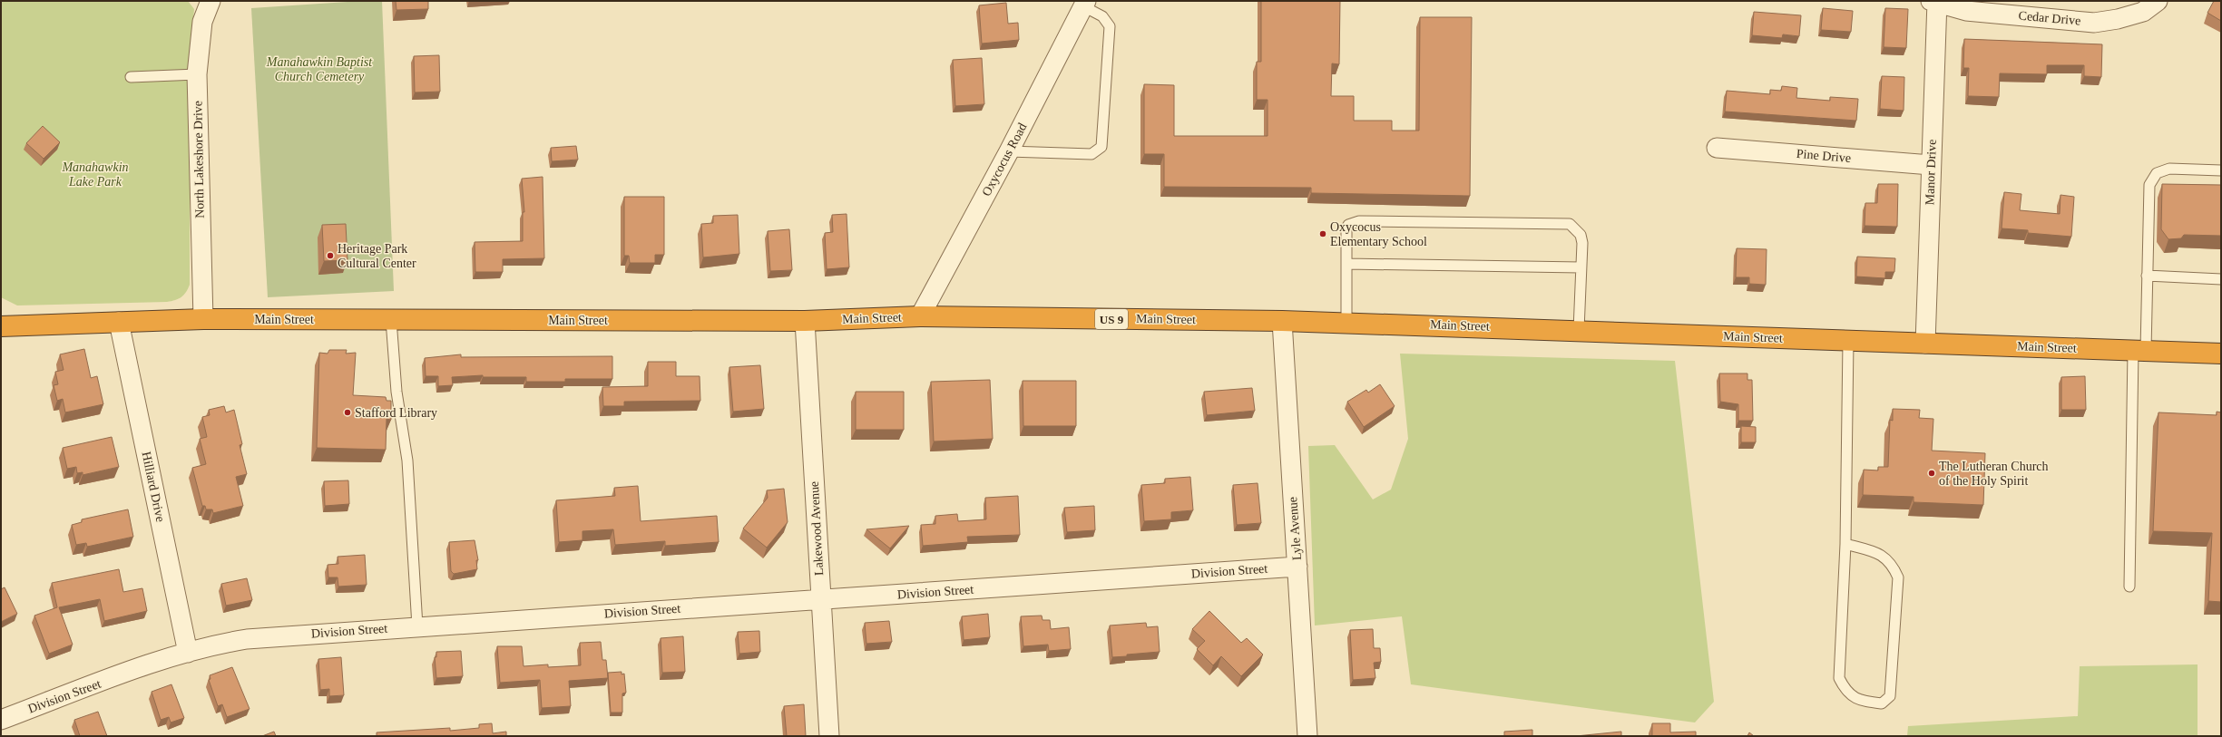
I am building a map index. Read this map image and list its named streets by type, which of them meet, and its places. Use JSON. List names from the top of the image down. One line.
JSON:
{"streets":{"highway":["Main Street","US 9"],"street":["Cedar Drive","Pine Drive","North Lakeshore Drive","Oxycocus Road","Manor Drive","Hilliard Drive","Lakewood Avenue","Lyle Avenue","Division Street"]},"crossings":[["Cedar Drive","Manor Drive"],["Pine Drive","Manor Drive"],["North Lakeshore Drive","Main Street"],["Oxycocus Road","Main Street"],["Manor Drive","Main Street"],["Main Street","Hilliard Drive"],["Main Street","Lakewood Avenue"],["Main Street","Lyle Avenue"],["Hilliard Drive","Division Street"],["Lakewood Avenue","Division Street"],["Lyle Avenue","Division Street"]],"parks":["Manahawkin Baptist Church Cemetery","Manahawkin Lake Park"],"places":["Oxycocus Elementary School","Heritage Park Cultural Center","Stafford Library","The Lutheran Church of the Holy Spirit"]}
